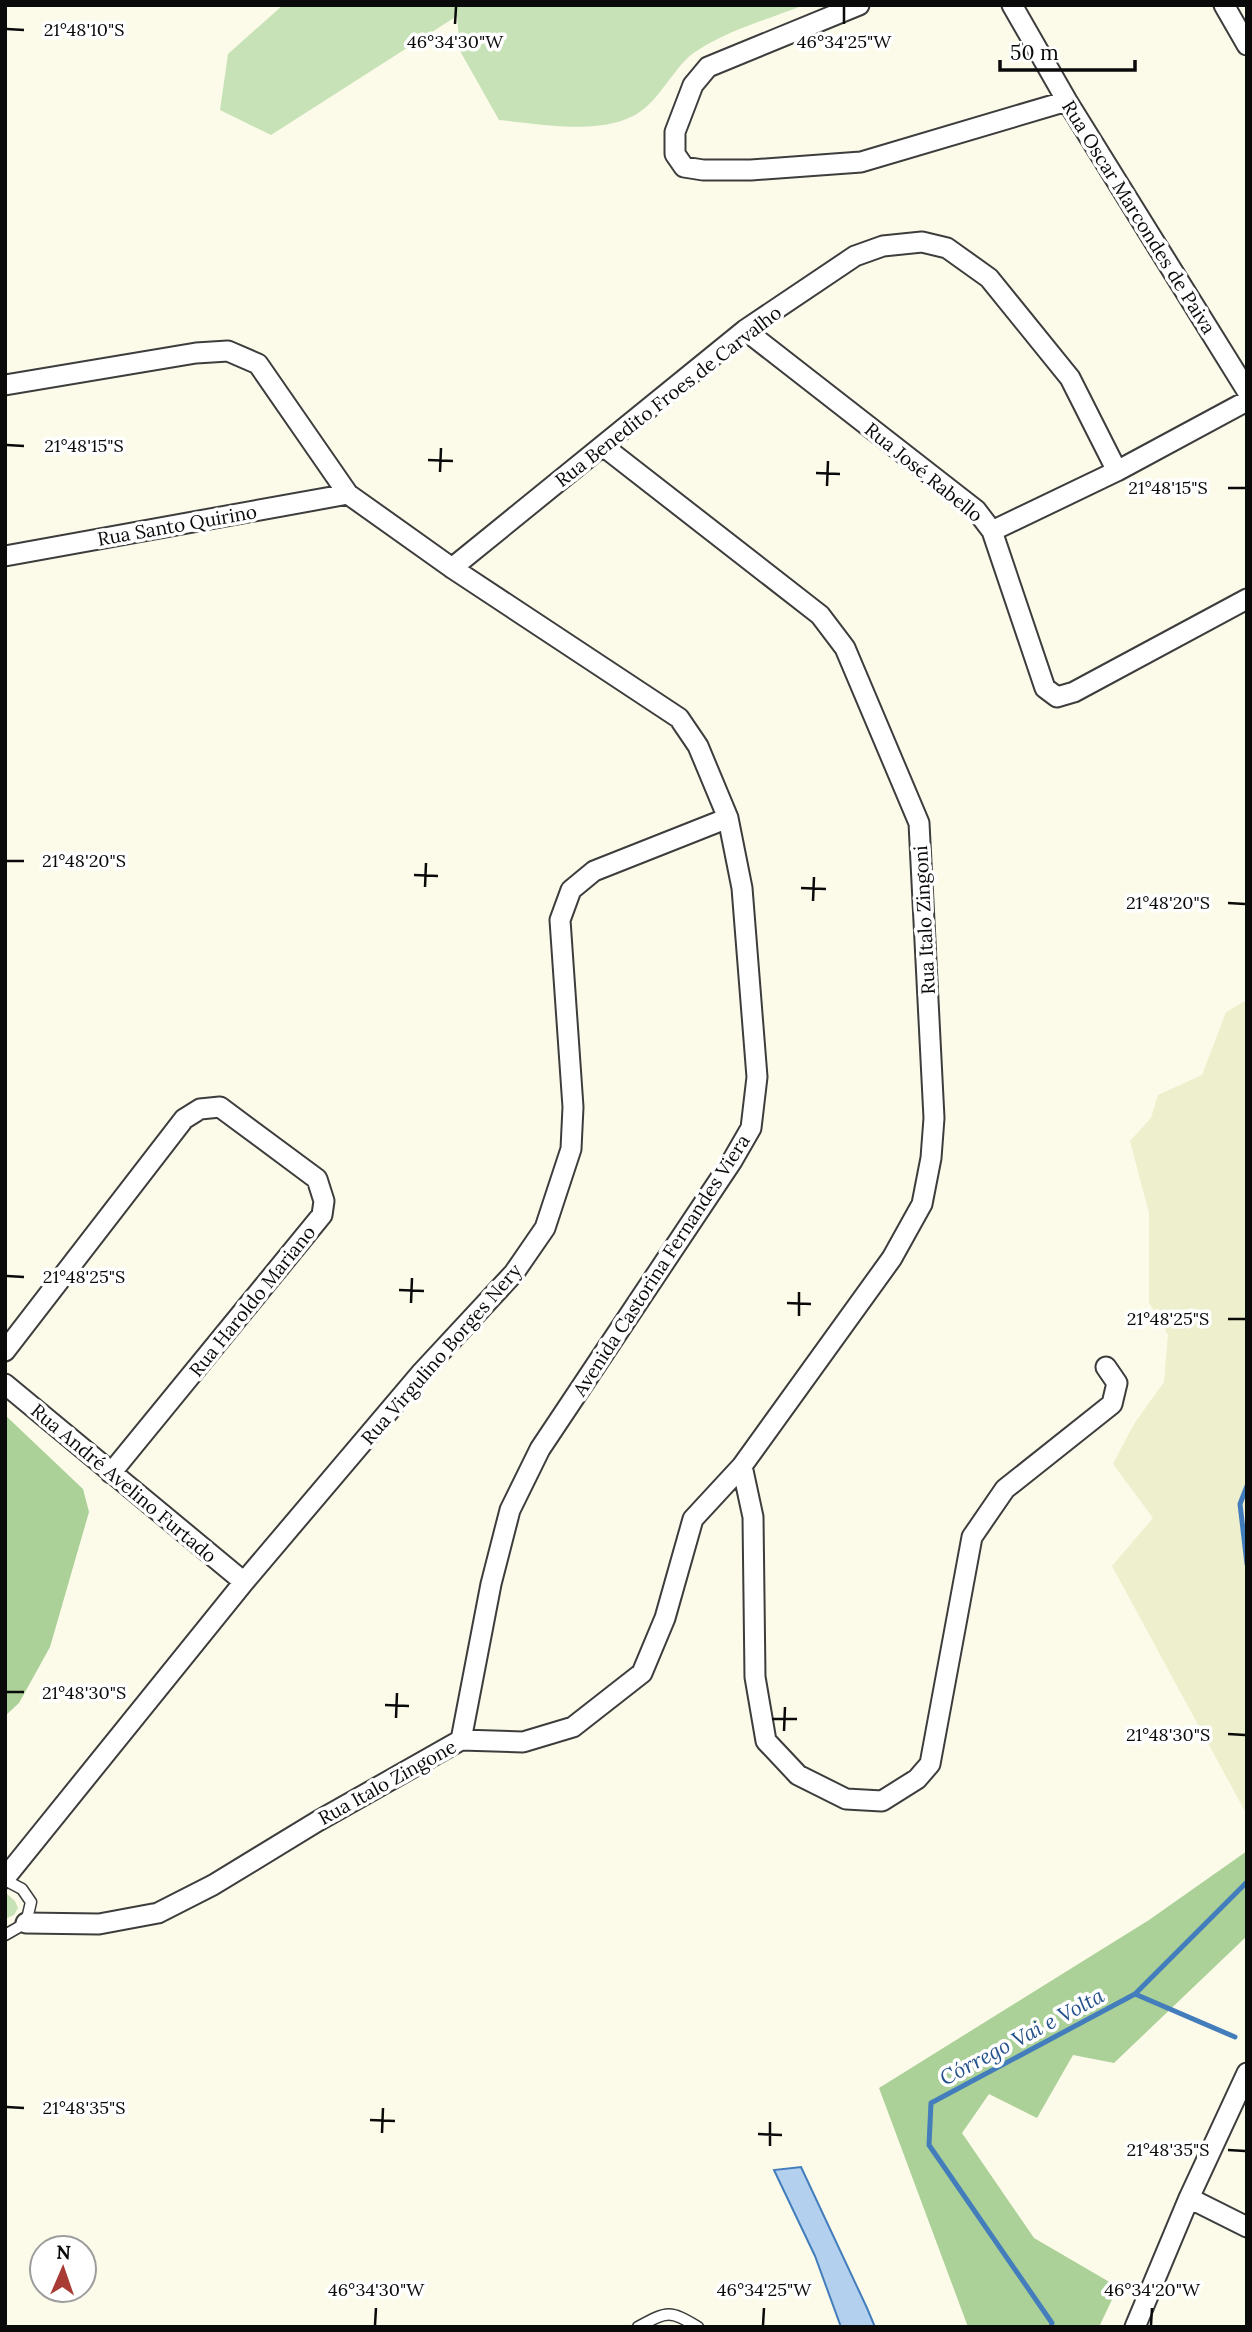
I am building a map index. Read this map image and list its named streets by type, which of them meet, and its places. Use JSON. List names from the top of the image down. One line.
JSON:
{"streets":{"street":["Rua Oscar Marcondes de Paiva","Rua Benedito Froes de Carvalho","Rua José Rabello","Rua Santo Quirino","Rua Italo Zingoni","Avenida Castorina Fernandes Viera","Rua Haroldo Mariano","Rua Virgulino Borges Nery","Rua André Avelino Furtado","Rua Italo Zingone"]},"crossings":[["Rua Benedito Froes de Carvalho","Rua José Rabello"],["Rua Benedito Froes de Carvalho","Rua Italo Zingoni"],["Rua Benedito Froes de Carvalho","Avenida Castorina Fernandes Viera"],["Rua Santo Quirino","Avenida Castorina Fernandes Viera"],["Rua Italo Zingoni","Rua Italo Zingone"],["Avenida Castorina Fernandes Viera","Rua Virgulino Borges Nery"],["Avenida Castorina Fernandes Viera","Rua Italo Zingone"],["Rua Haroldo Mariano","Rua André Avelino Furtado"],["Rua Virgulino Borges Nery","Rua André Avelino Furtado"],["Rua Virgulino Borges Nery","Rua Italo Zingone"]],"water":["Córrego Vai e Volta"],"scale_bar":"50 m","north":"top","coordinates":["21°48'10\"S","46°34'30\"W","46°34'25\"W","21°48'15\"S","21°48'20\"S","21°48'25\"S","21°48'30\"S","21°48'35\"S","46°34'20\"W"]}
